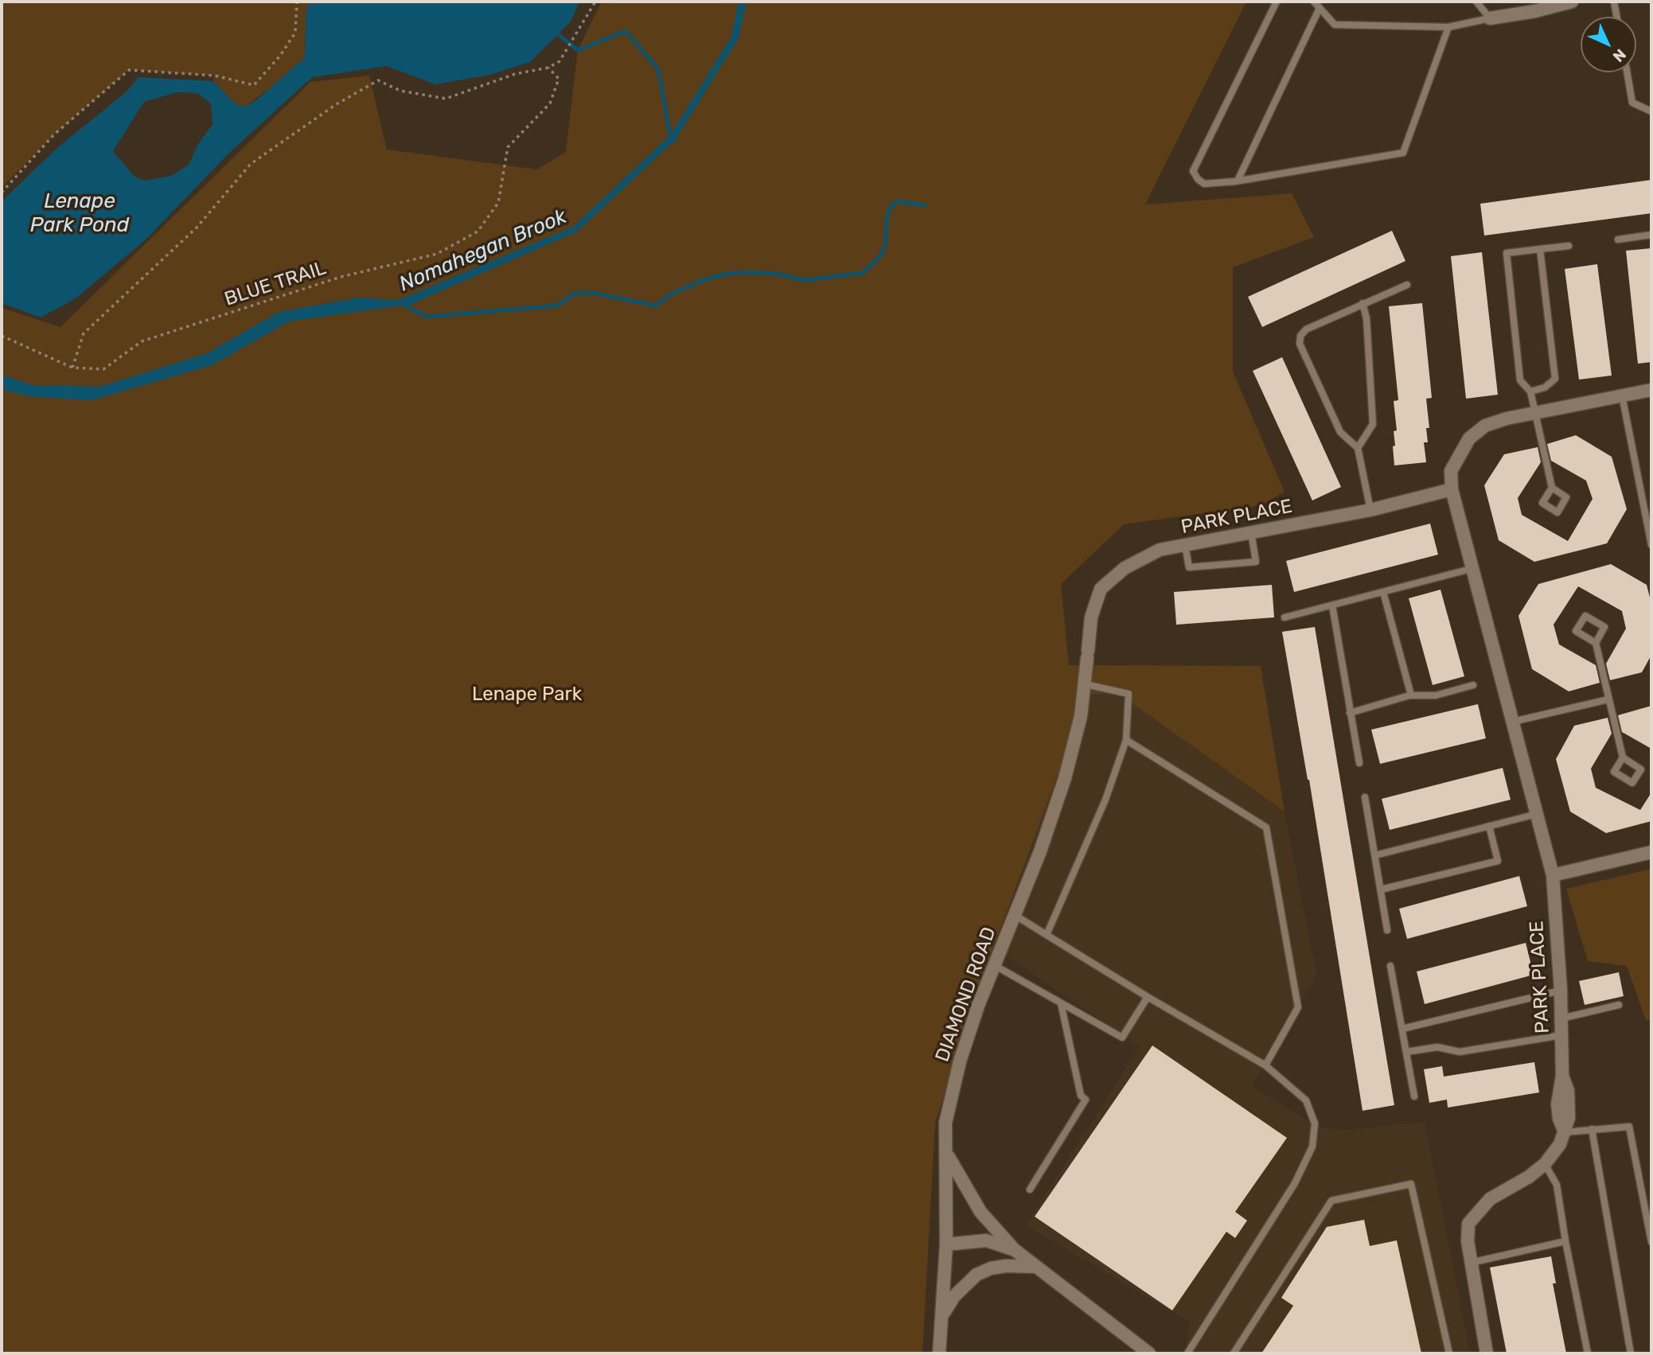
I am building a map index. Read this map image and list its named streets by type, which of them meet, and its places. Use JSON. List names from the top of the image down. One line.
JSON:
{"streets":{"street":["PARK PLACE","DIAMOND ROAD"],"path":["BLUE TRAIL"]},"crossings":[["PARK PLACE","DIAMOND ROAD"]],"water":["Lenape Park Pond","Nomahegan Brook"],"parks":["Lenape Park"],"north":"bottom right"}
